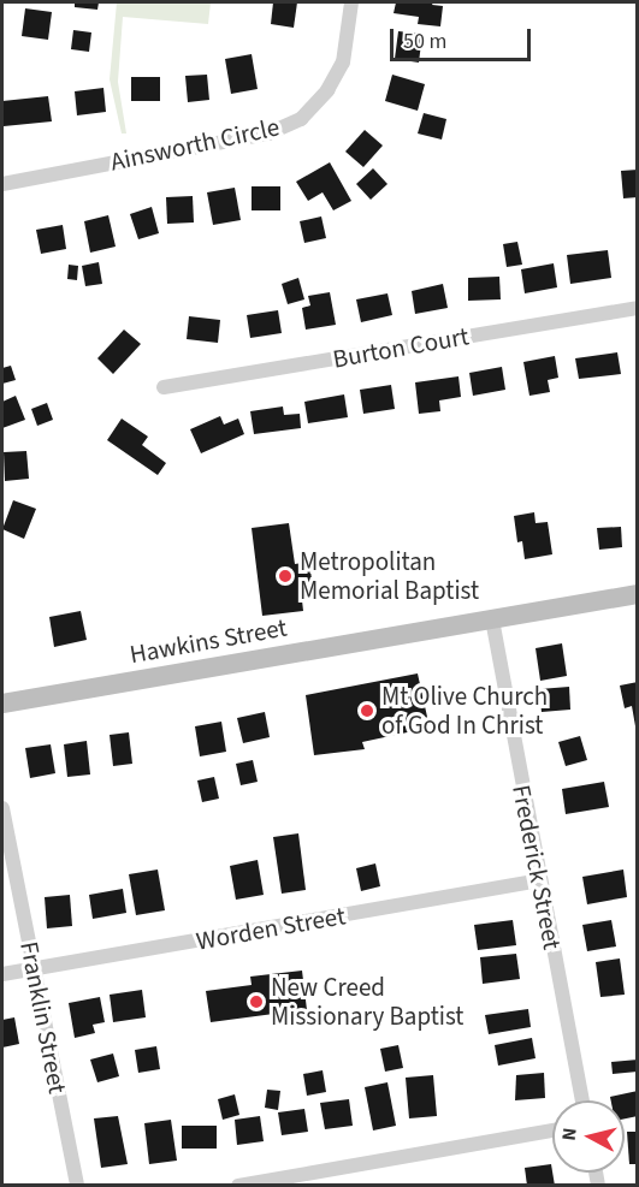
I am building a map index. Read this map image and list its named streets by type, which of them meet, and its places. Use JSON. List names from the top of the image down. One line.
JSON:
{"streets":{"street":["Ainsworth Circle","Burton Court","Hawkins Street","Frederick Street","Worden Street","Franklin Street"]},"crossings":[["Hawkins Street","Frederick Street"],["Frederick Street","Worden Street"],["Worden Street","Franklin Street"]],"places":["Metropolitan Memorial Baptist","Mt Olive Church of God In Christ","New Creed Missionary Baptist"],"scale_bar":"50 m","north":"left"}
